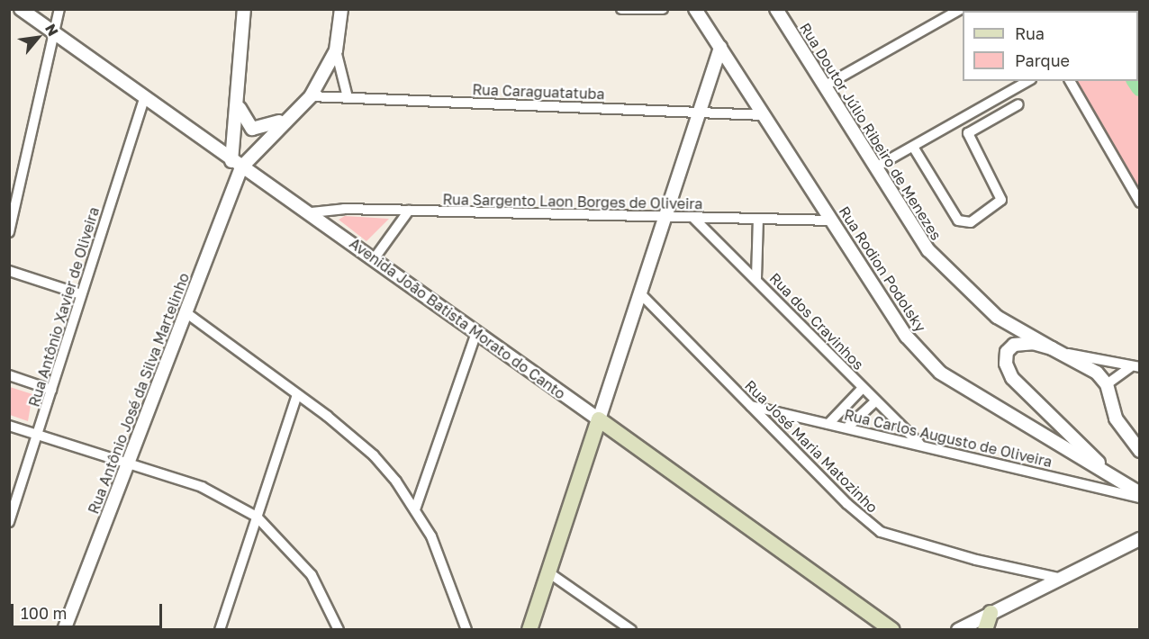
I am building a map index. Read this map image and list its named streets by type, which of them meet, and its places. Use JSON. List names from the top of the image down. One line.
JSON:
{"streets":{"main road":["Avenida João Batista Morato do Canto"],"street":["Rua Caraguatatuba","Rua Doutor Júlio Ribeiro de Menezes","Rua Sargento Laon Borges de Oliveira","Rua Rodion Podolsky","Rua Antônio Xavier de Oliveira","Rua dos Cravinhos","Rua Antônio José da Silva Martelinho","Rua Carlos Augusto de Oliveira","Rua José Maria Matozinho"]},"crossings":[["Rua Caraguatatuba","Rua Rodion Podolsky"],["Rua Sargento Laon Borges de Oliveira","Rua Rodion Podolsky"],["Rua Sargento Laon Borges de Oliveira","Avenida João Batista Morato do Canto"],["Rua Sargento Laon Borges de Oliveira","Rua dos Cravinhos"],["Rua Antônio Xavier de Oliveira","Avenida João Batista Morato do Canto"],["Avenida João Batista Morato do Canto","Rua Antônio José da Silva Martelinho"],["Rua dos Cravinhos","Rua Carlos Augusto de Oliveira"],["Rua Carlos Augusto de Oliveira","Rua José Maria Matozinho"]],"legend":["Rua","Parque"],"scale_bar":"100 m","north":"top right"}
